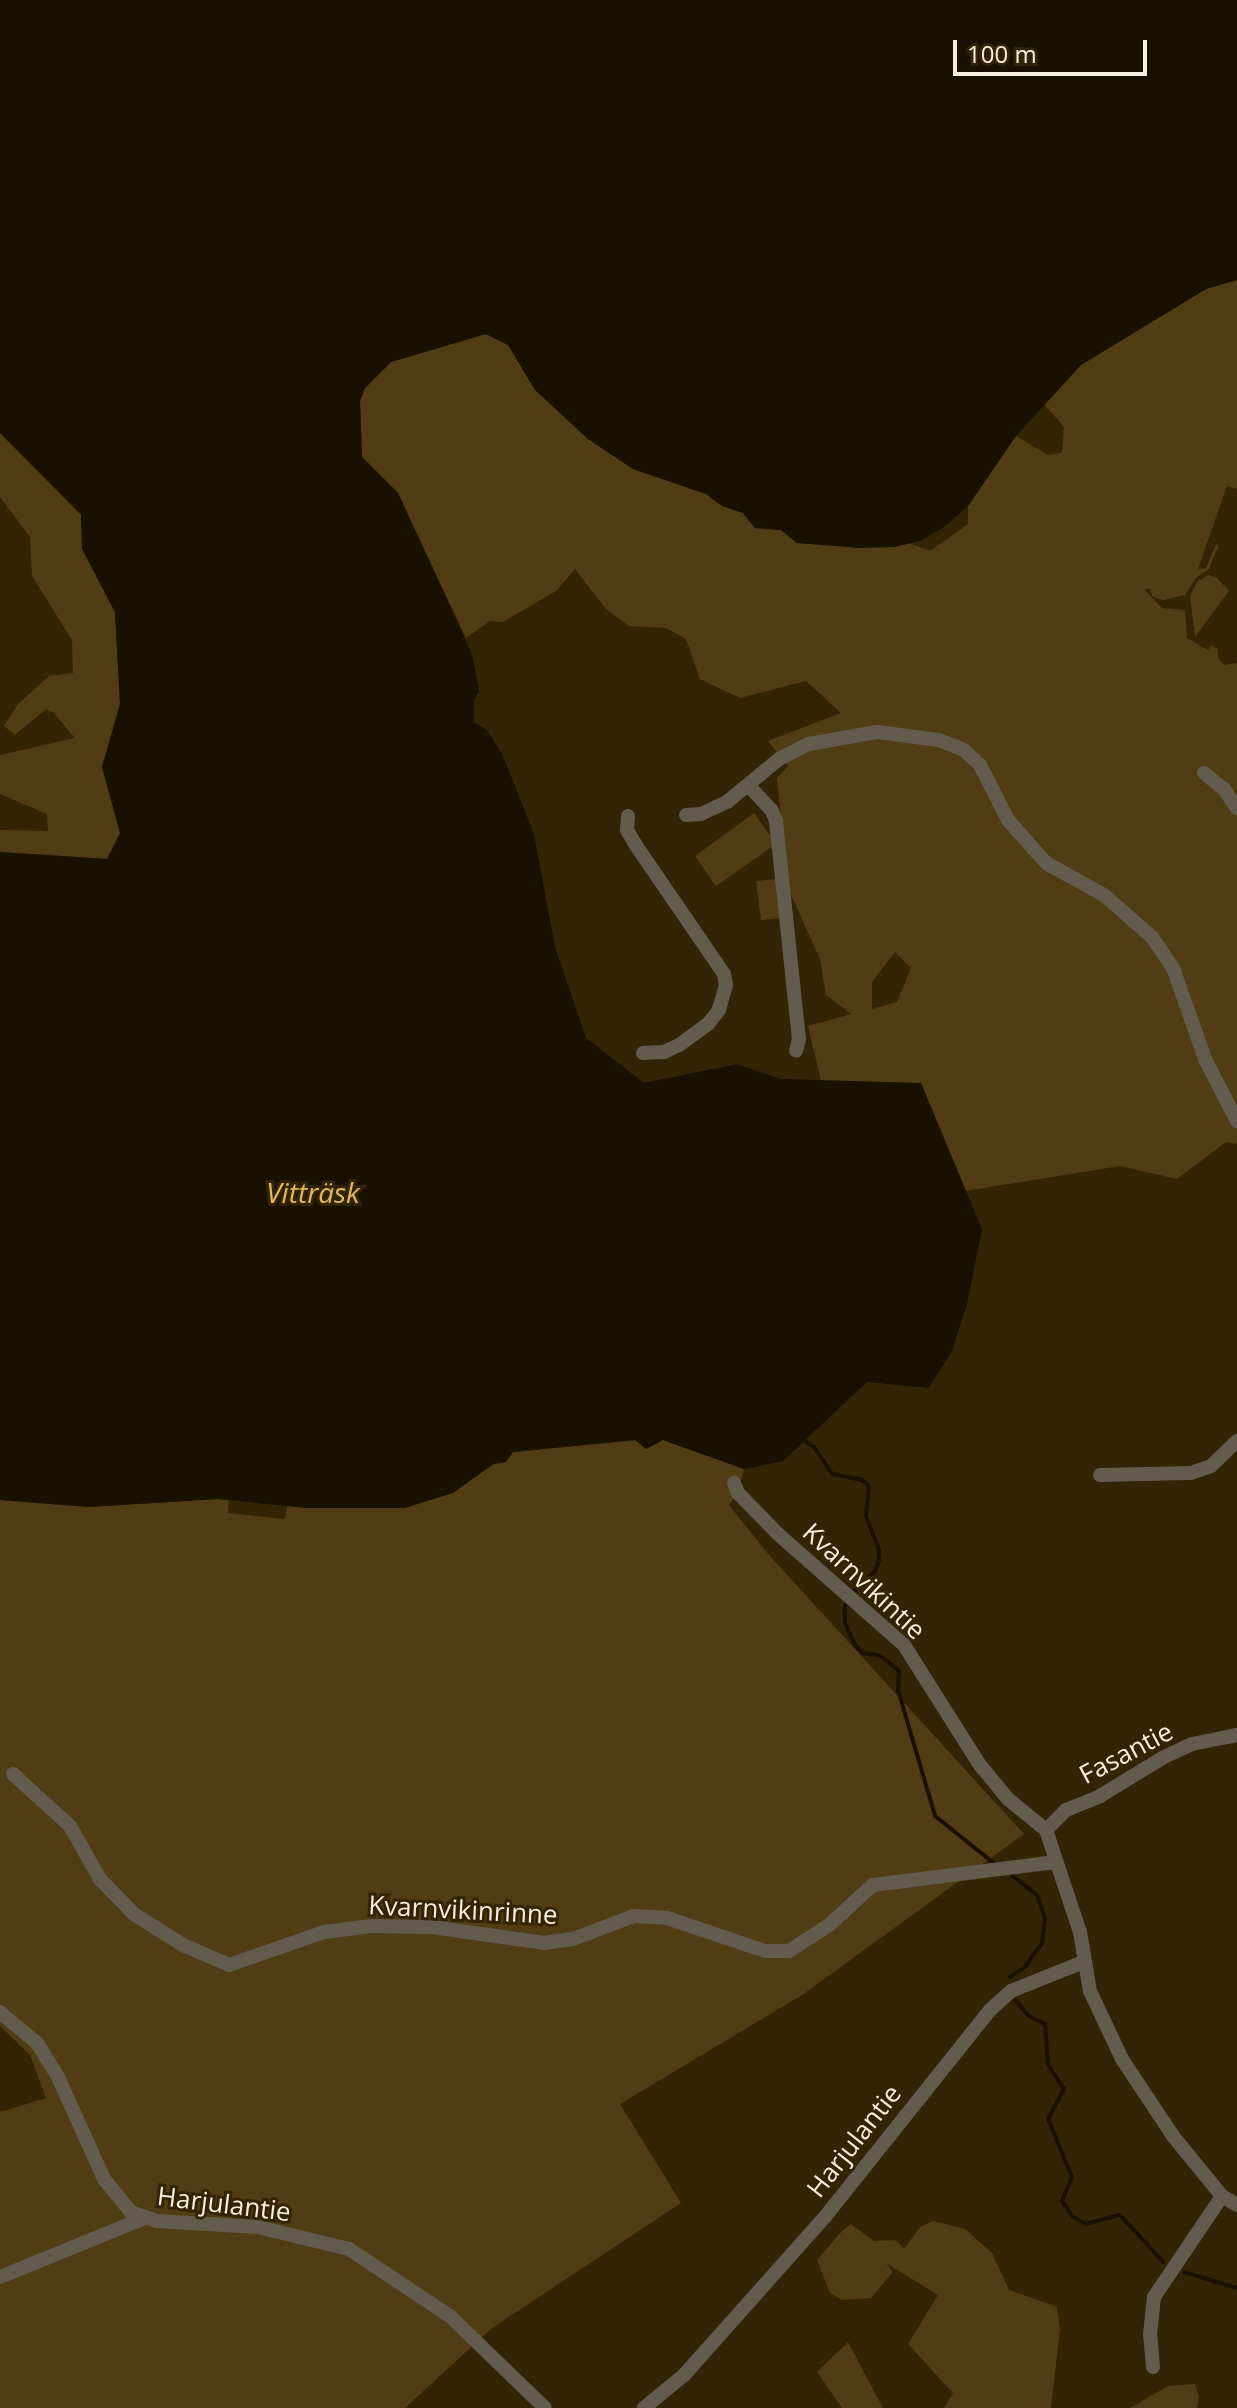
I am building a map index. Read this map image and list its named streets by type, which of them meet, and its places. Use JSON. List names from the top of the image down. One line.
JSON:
{"streets":{"street":["Kvarnvikintie","Fasantie","Kvarnvikinrinne","Harjulantie"]},"crossings":[["Kvarnvikintie","Fasantie"]],"water":["Vitträsk"],"scale_bar":"100 m"}
